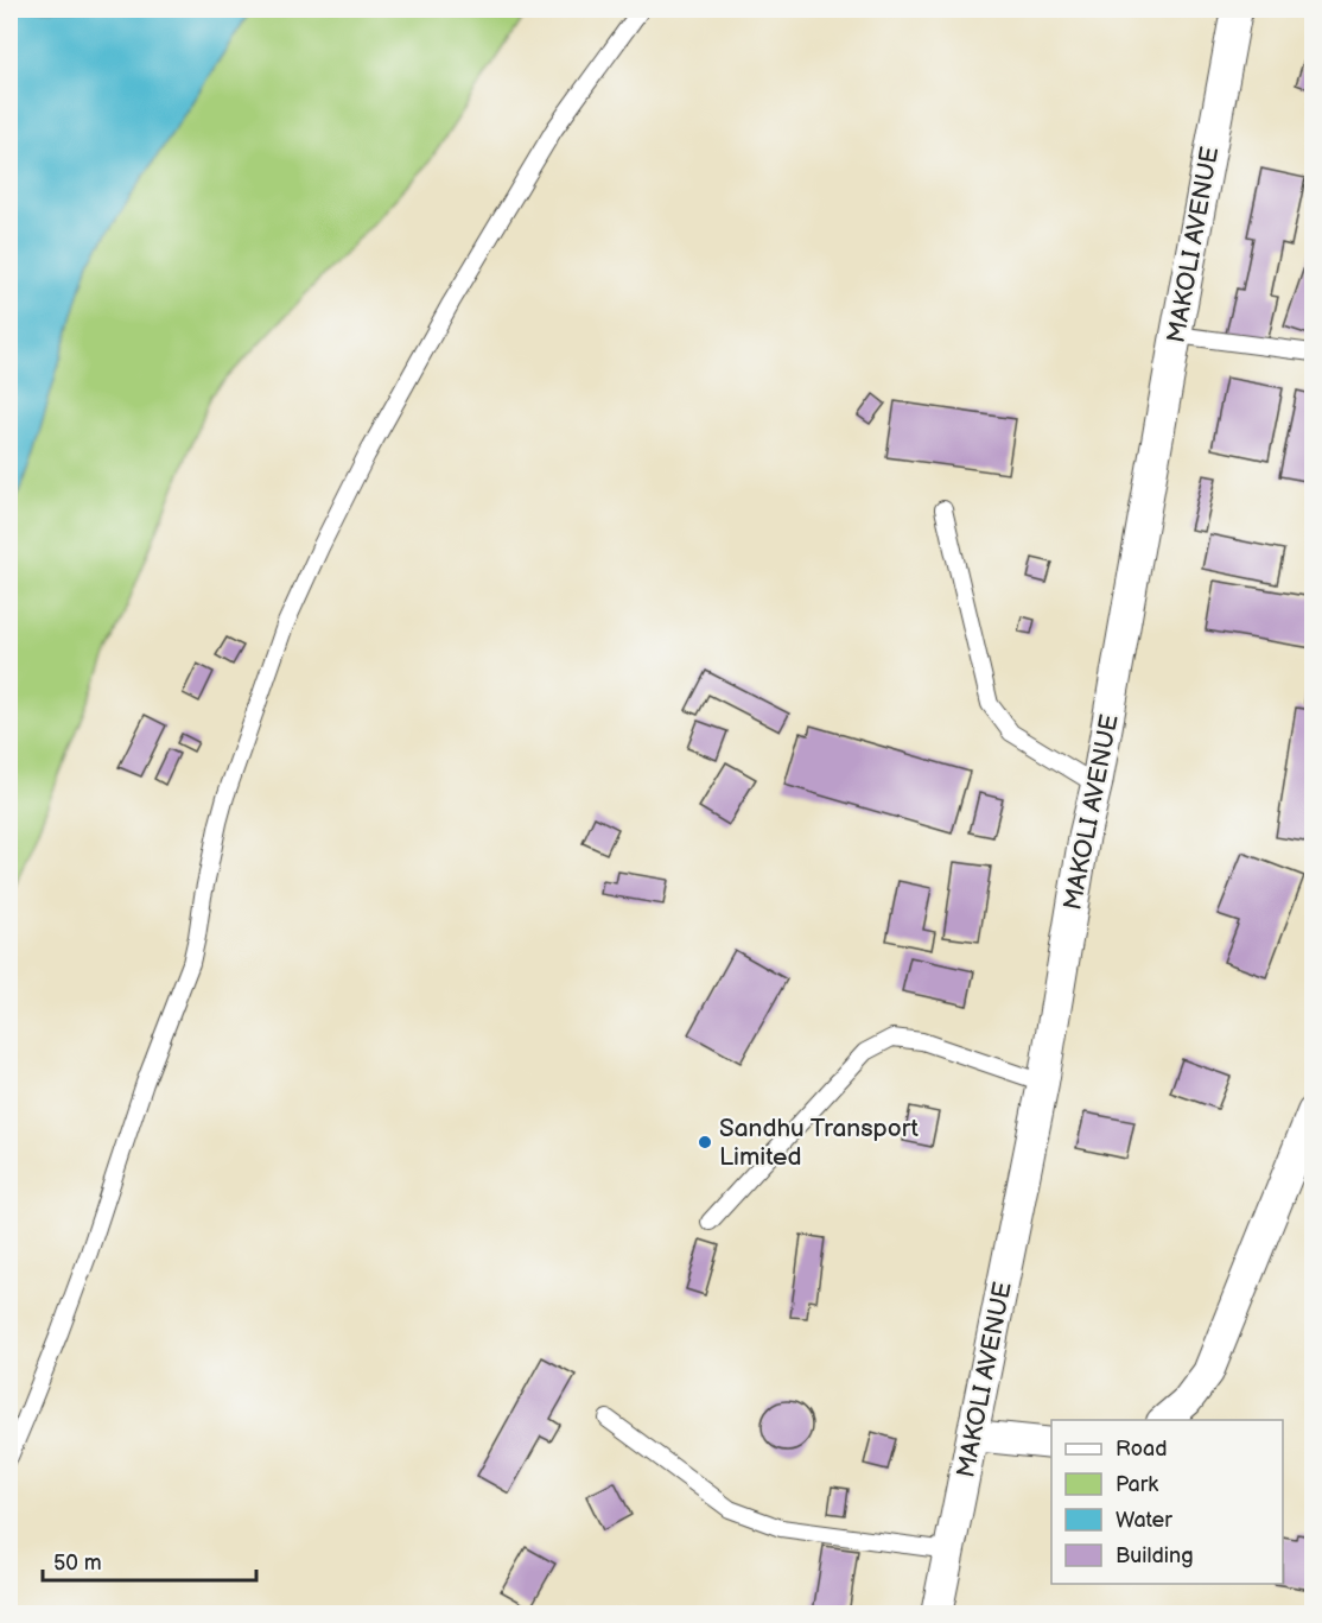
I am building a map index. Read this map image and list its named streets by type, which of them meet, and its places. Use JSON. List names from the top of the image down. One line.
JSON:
{"streets":{"street":["MAKOLI AVENUE"]},"places":["Sandhu Transport Limited"],"legend":["Road","Park","Water","Building"],"scale_bar":"50 m"}
